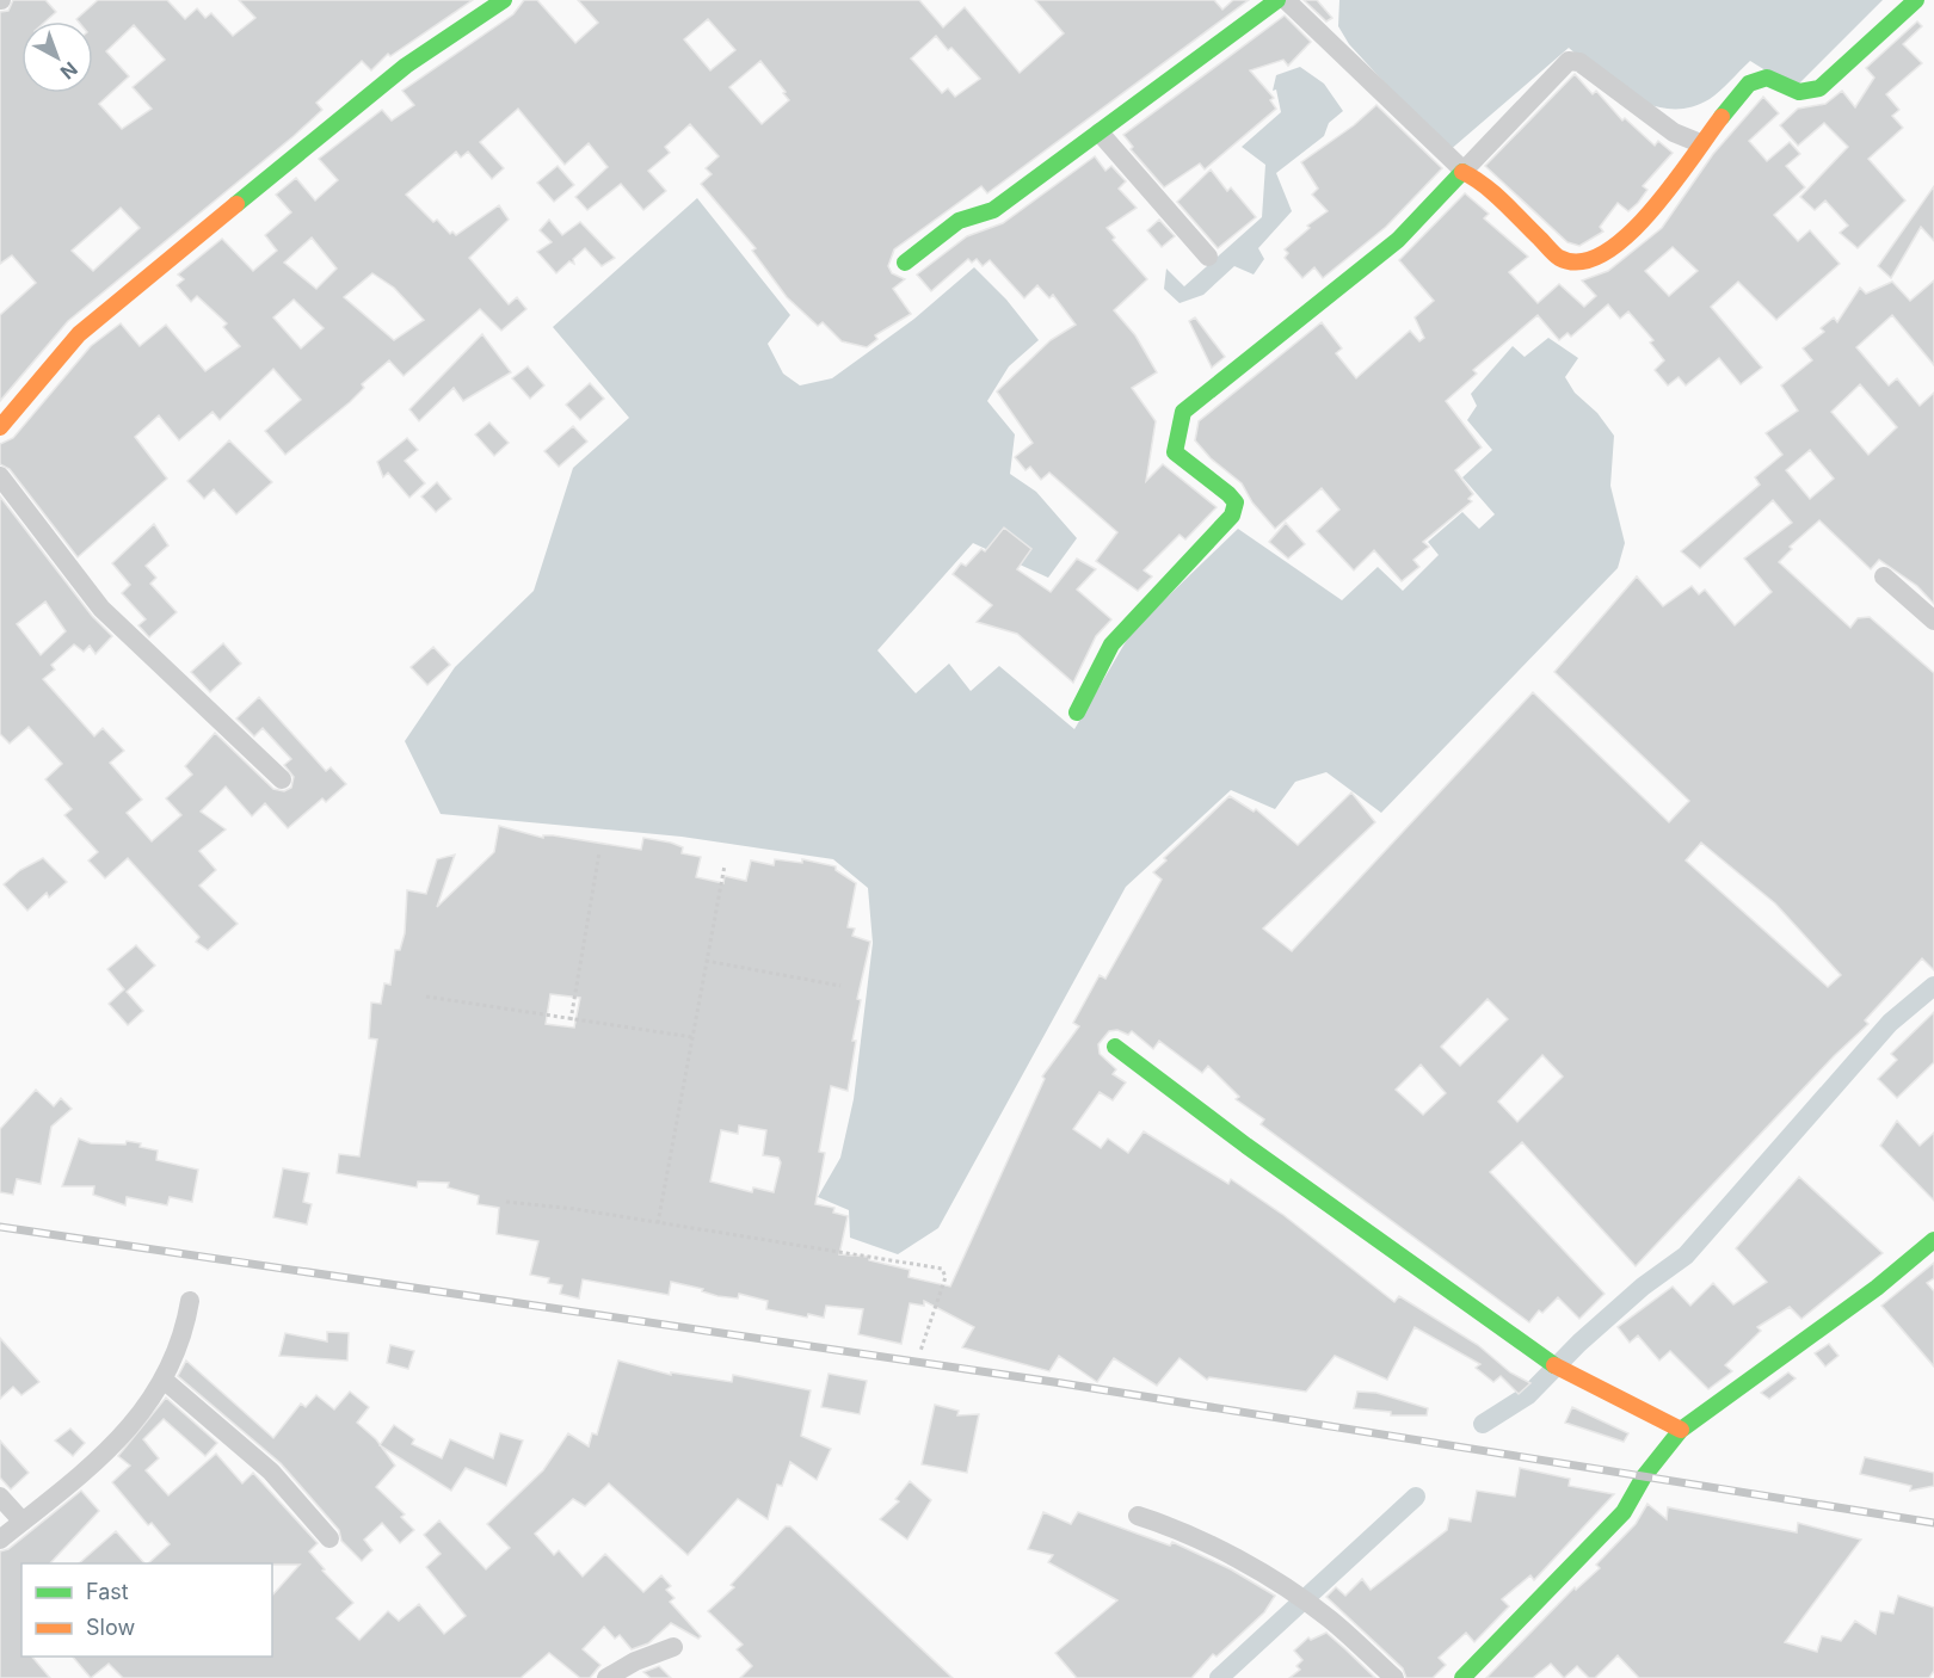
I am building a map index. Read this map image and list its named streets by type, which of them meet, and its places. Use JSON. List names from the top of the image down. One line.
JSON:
{"legend":["Fast","Slow"],"north":"bottom right"}
